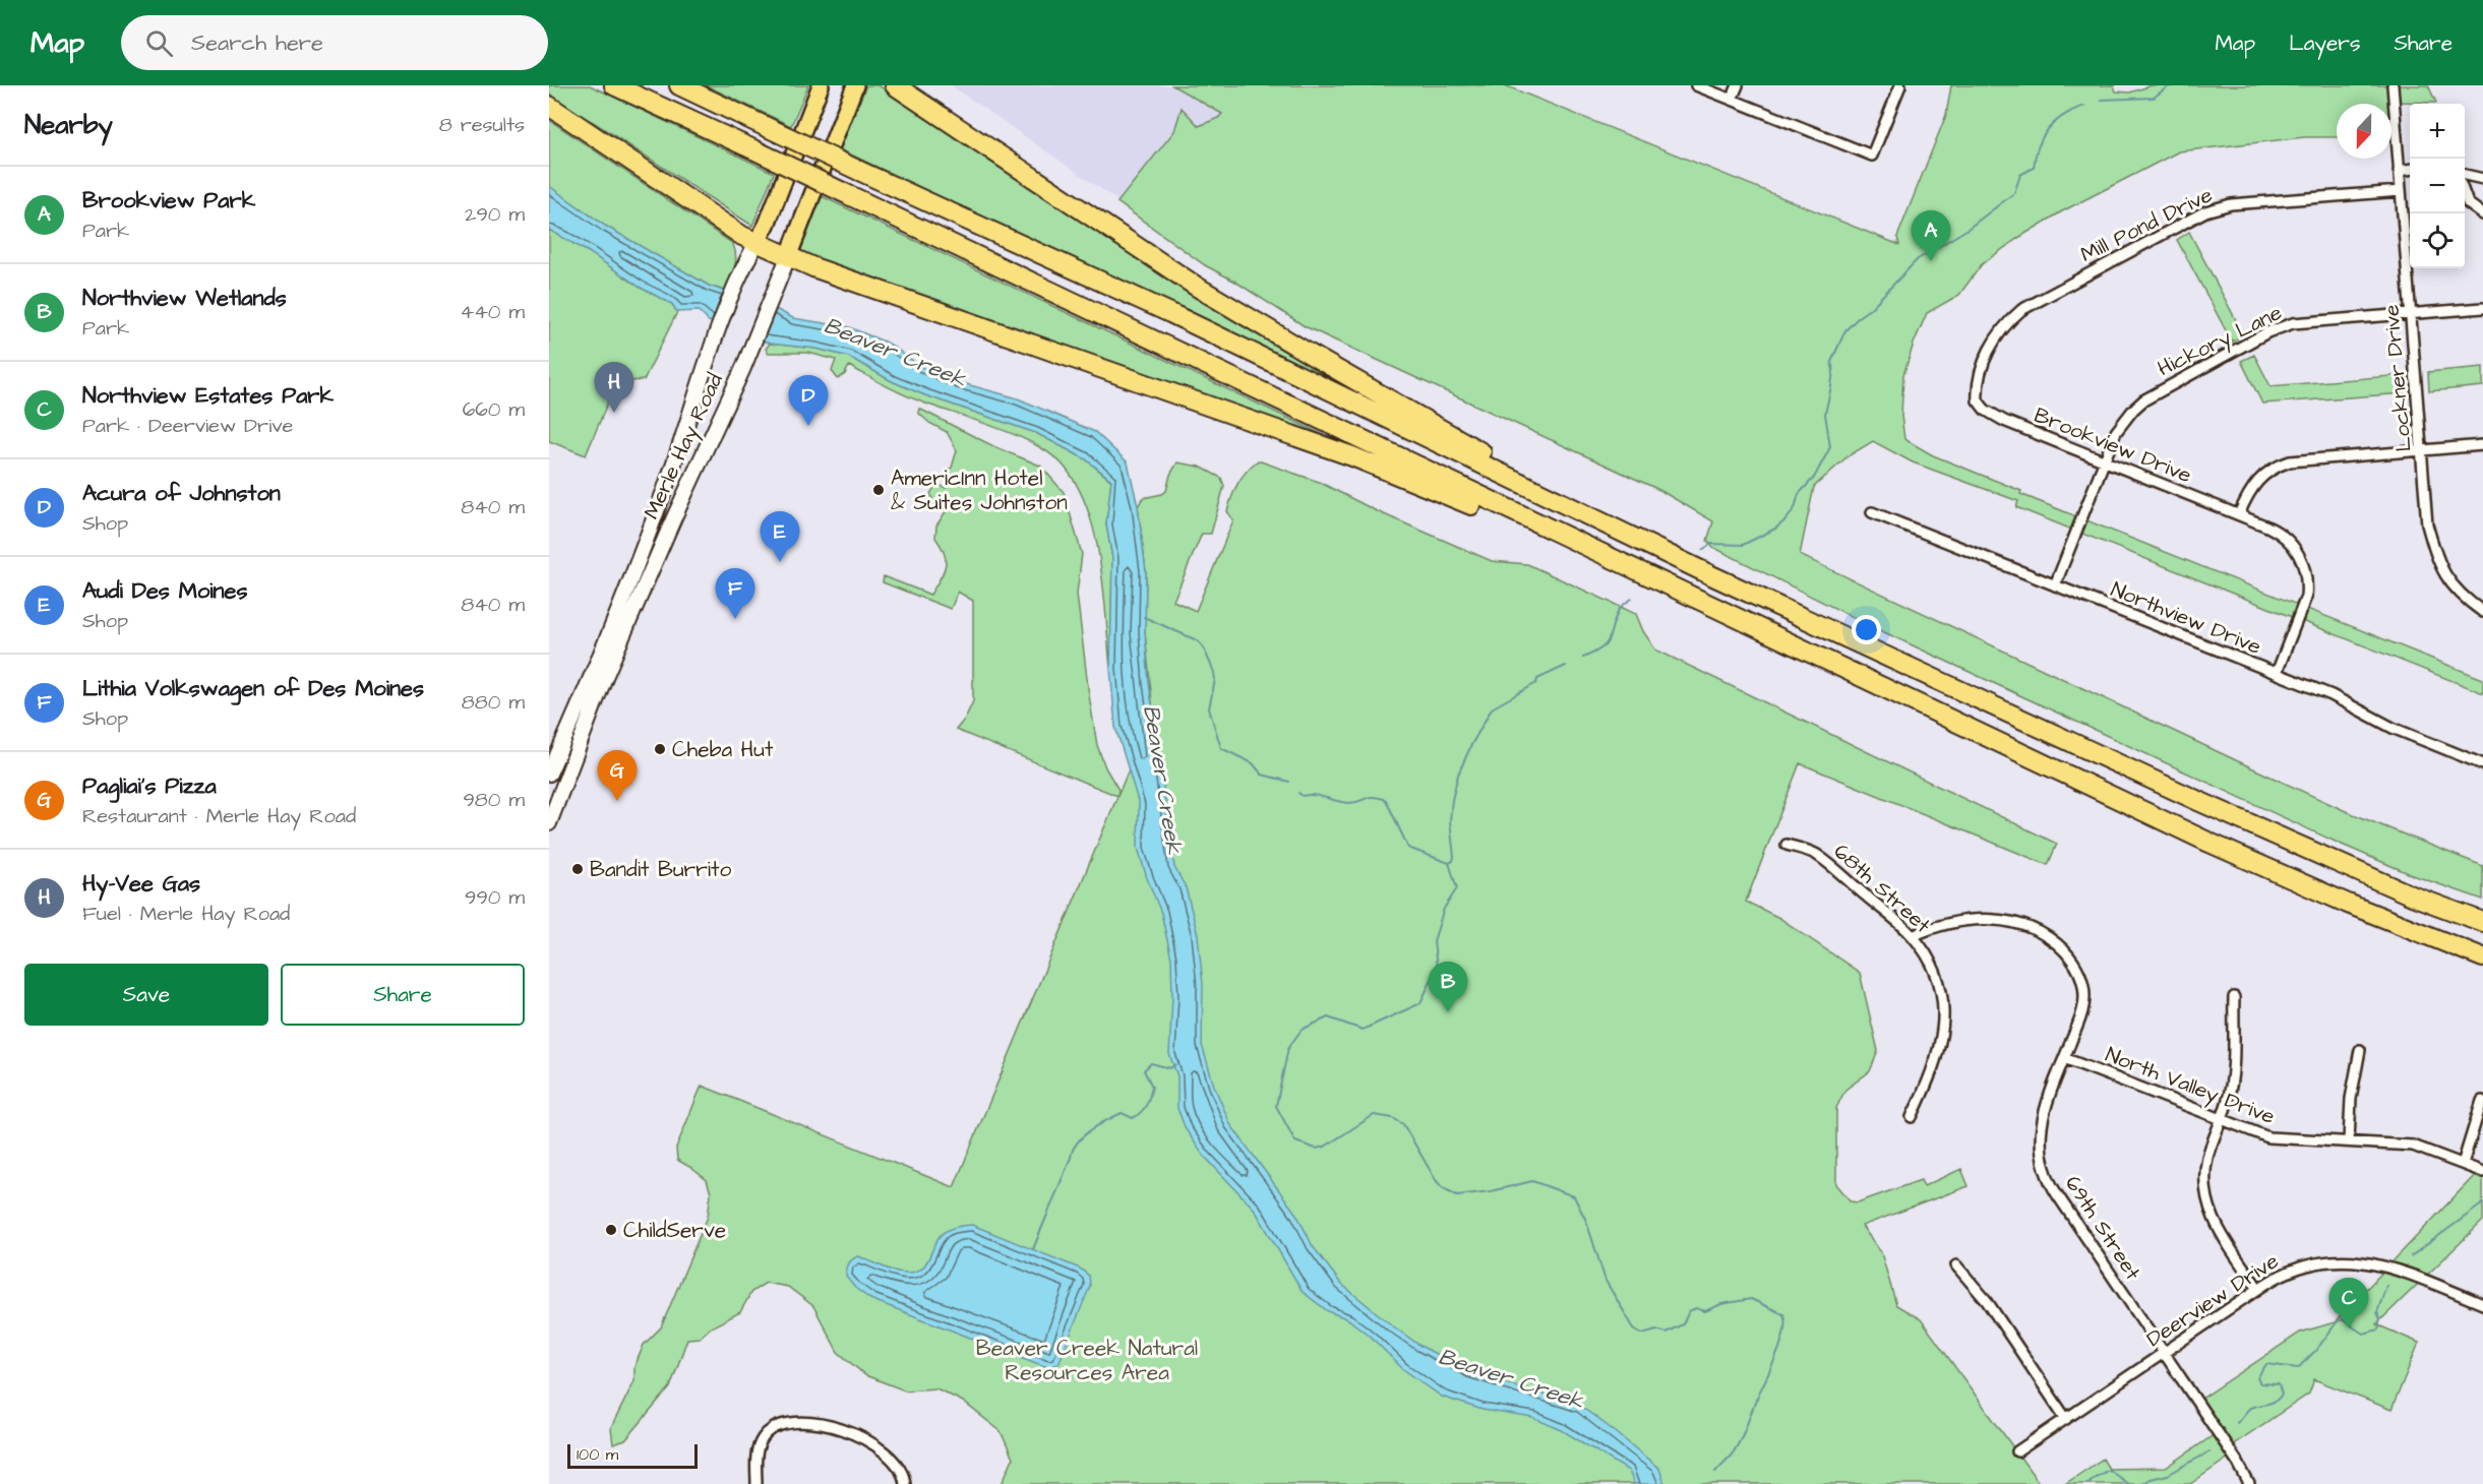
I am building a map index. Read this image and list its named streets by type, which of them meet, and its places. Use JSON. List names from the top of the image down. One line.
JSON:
{"streets":{"main road":["Merle Hay Road"],"street":["Mill Pond Drive","Hickory Lane","Lockner Drive","Brookview Drive","Northview Drive","68th Street","North Valley Drive","69th Street","Deerview Drive"]},"crossings":[["Mill Pond Drive","Lockner Drive"],["Mill Pond Drive","Brookview Drive"],["Hickory Lane","Lockner Drive"],["Hickory Lane","Brookview Drive"],["Brookview Drive","Northview Drive"],["68th Street","69th Street"],["North Valley Drive","69th Street"],["69th Street","Deerview Drive"]],"water":["Beaver Creek"],"parks":["Beaver Creek Natural Resources Area"],"places":["AmericInn Hotel & Suites Johnston","Cheba Hut","Bandit Burrito","ChildServe"],"scale_bar":"100 m","north":"bottom","page":{"header":"Map","search":"Search here","nav":["Map","Layers","Share"],"heading":["Nearby","8 results"],"map_buttons":["+","−"],"list":[{"mark":"A","name":"Brookview Park","note":"Park","value":"290 m"},{"mark":"B","name":"Northview Wetlands","note":"Park","value":"440 m"},{"mark":"C","name":"Northview Estates Park","note":"Park · Deerview Drive","value":"660 m"},{"mark":"D","name":"Acura of Johnston","note":"Shop","value":"840 m"},{"mark":"E","name":"Audi Des Moines","note":"Shop","value":"840 m"},{"mark":"F","name":"Lithia Volkswagen of Des Moines","note":"Shop","value":"880 m"},{"mark":"G","name":"Pagliai's Pizza","note":"Restaurant · Merle Hay Road","value":"980 m"},{"mark":"H","name":"Hy-Vee Gas","note":"Fuel · Merle Hay Road","value":"990 m"}],"pins":["A","H","D","E","F","G","B","C"],"buttons":["Save","Share"],"scale":"100 m"}}
